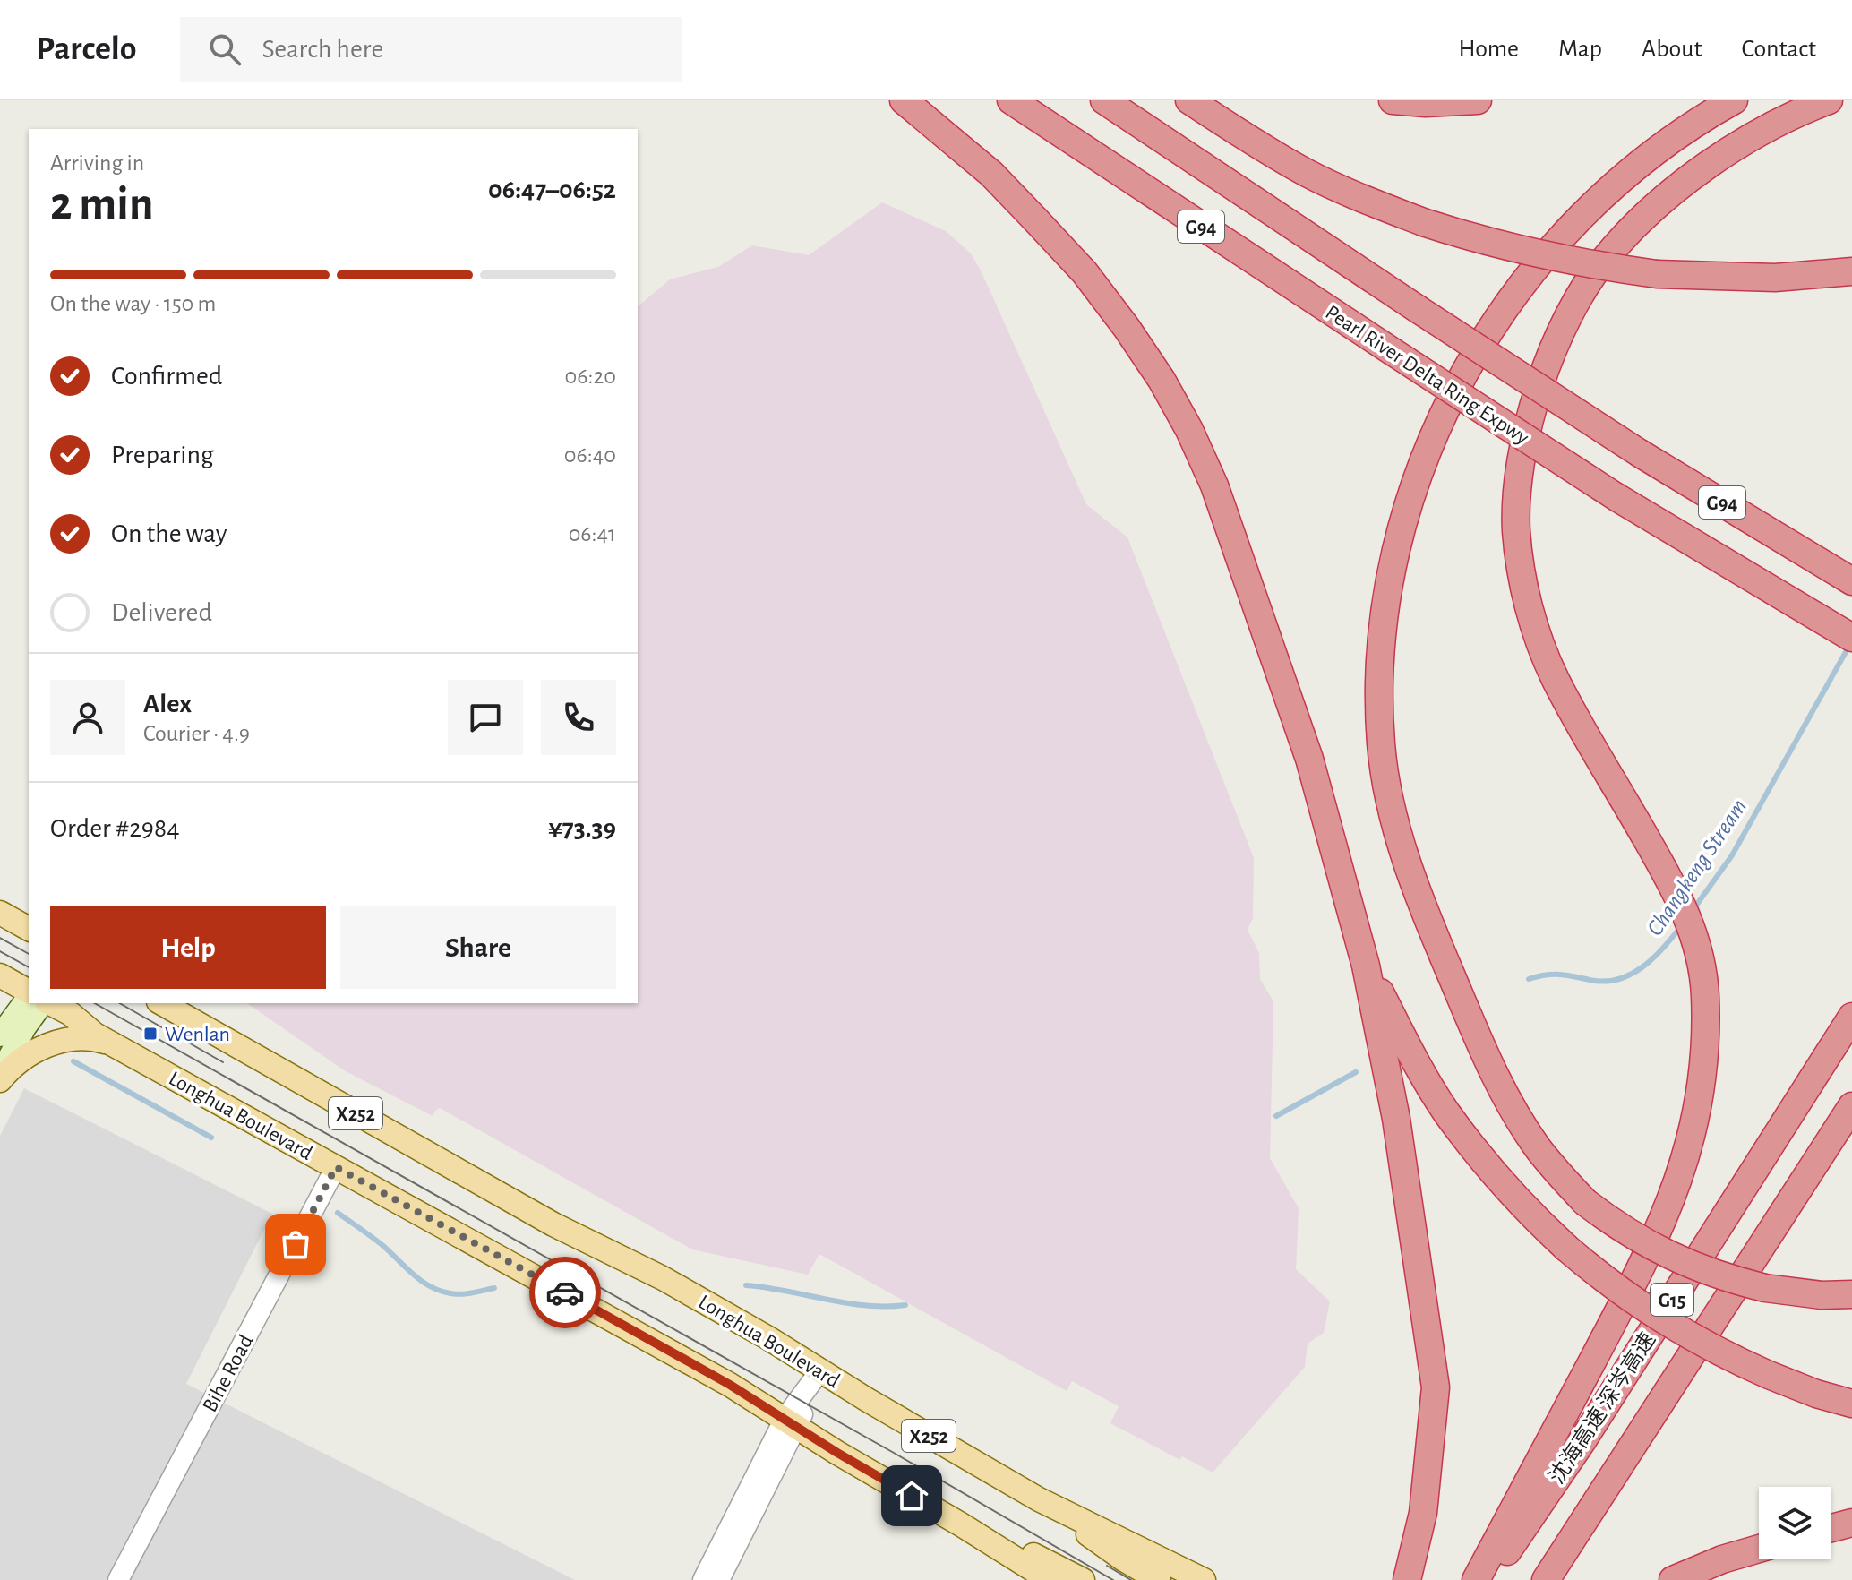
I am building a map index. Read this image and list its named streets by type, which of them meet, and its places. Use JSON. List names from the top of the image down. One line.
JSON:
{"streets":{"highway":["G94","Pearl River Delta Ring Expwy","G15","沈海高速 深岑高速"],"main road":["X252","Longhua Boulevard"],"street":["Bihe Road"]},"crossings":[["Longhua Boulevard","Bihe Road"]],"water":["Changkeng Stream"],"places":{"transit":["Wenlan"]},"page":{"header":"Parcelo","search":"Search here","nav":["Home","Map","About","Contact"],"heading":["2 min","Arriving in","06:47–06:52"],"panel":["Alex","Courier · 4.9","Order #2984","¥73.39"],"bar":"On the way · 150 m","list":[["Confirmed","06:20"],["Preparing","06:40"],["On the way","06:41"],"Delivered"],"buttons":["Help","Share"]}}
